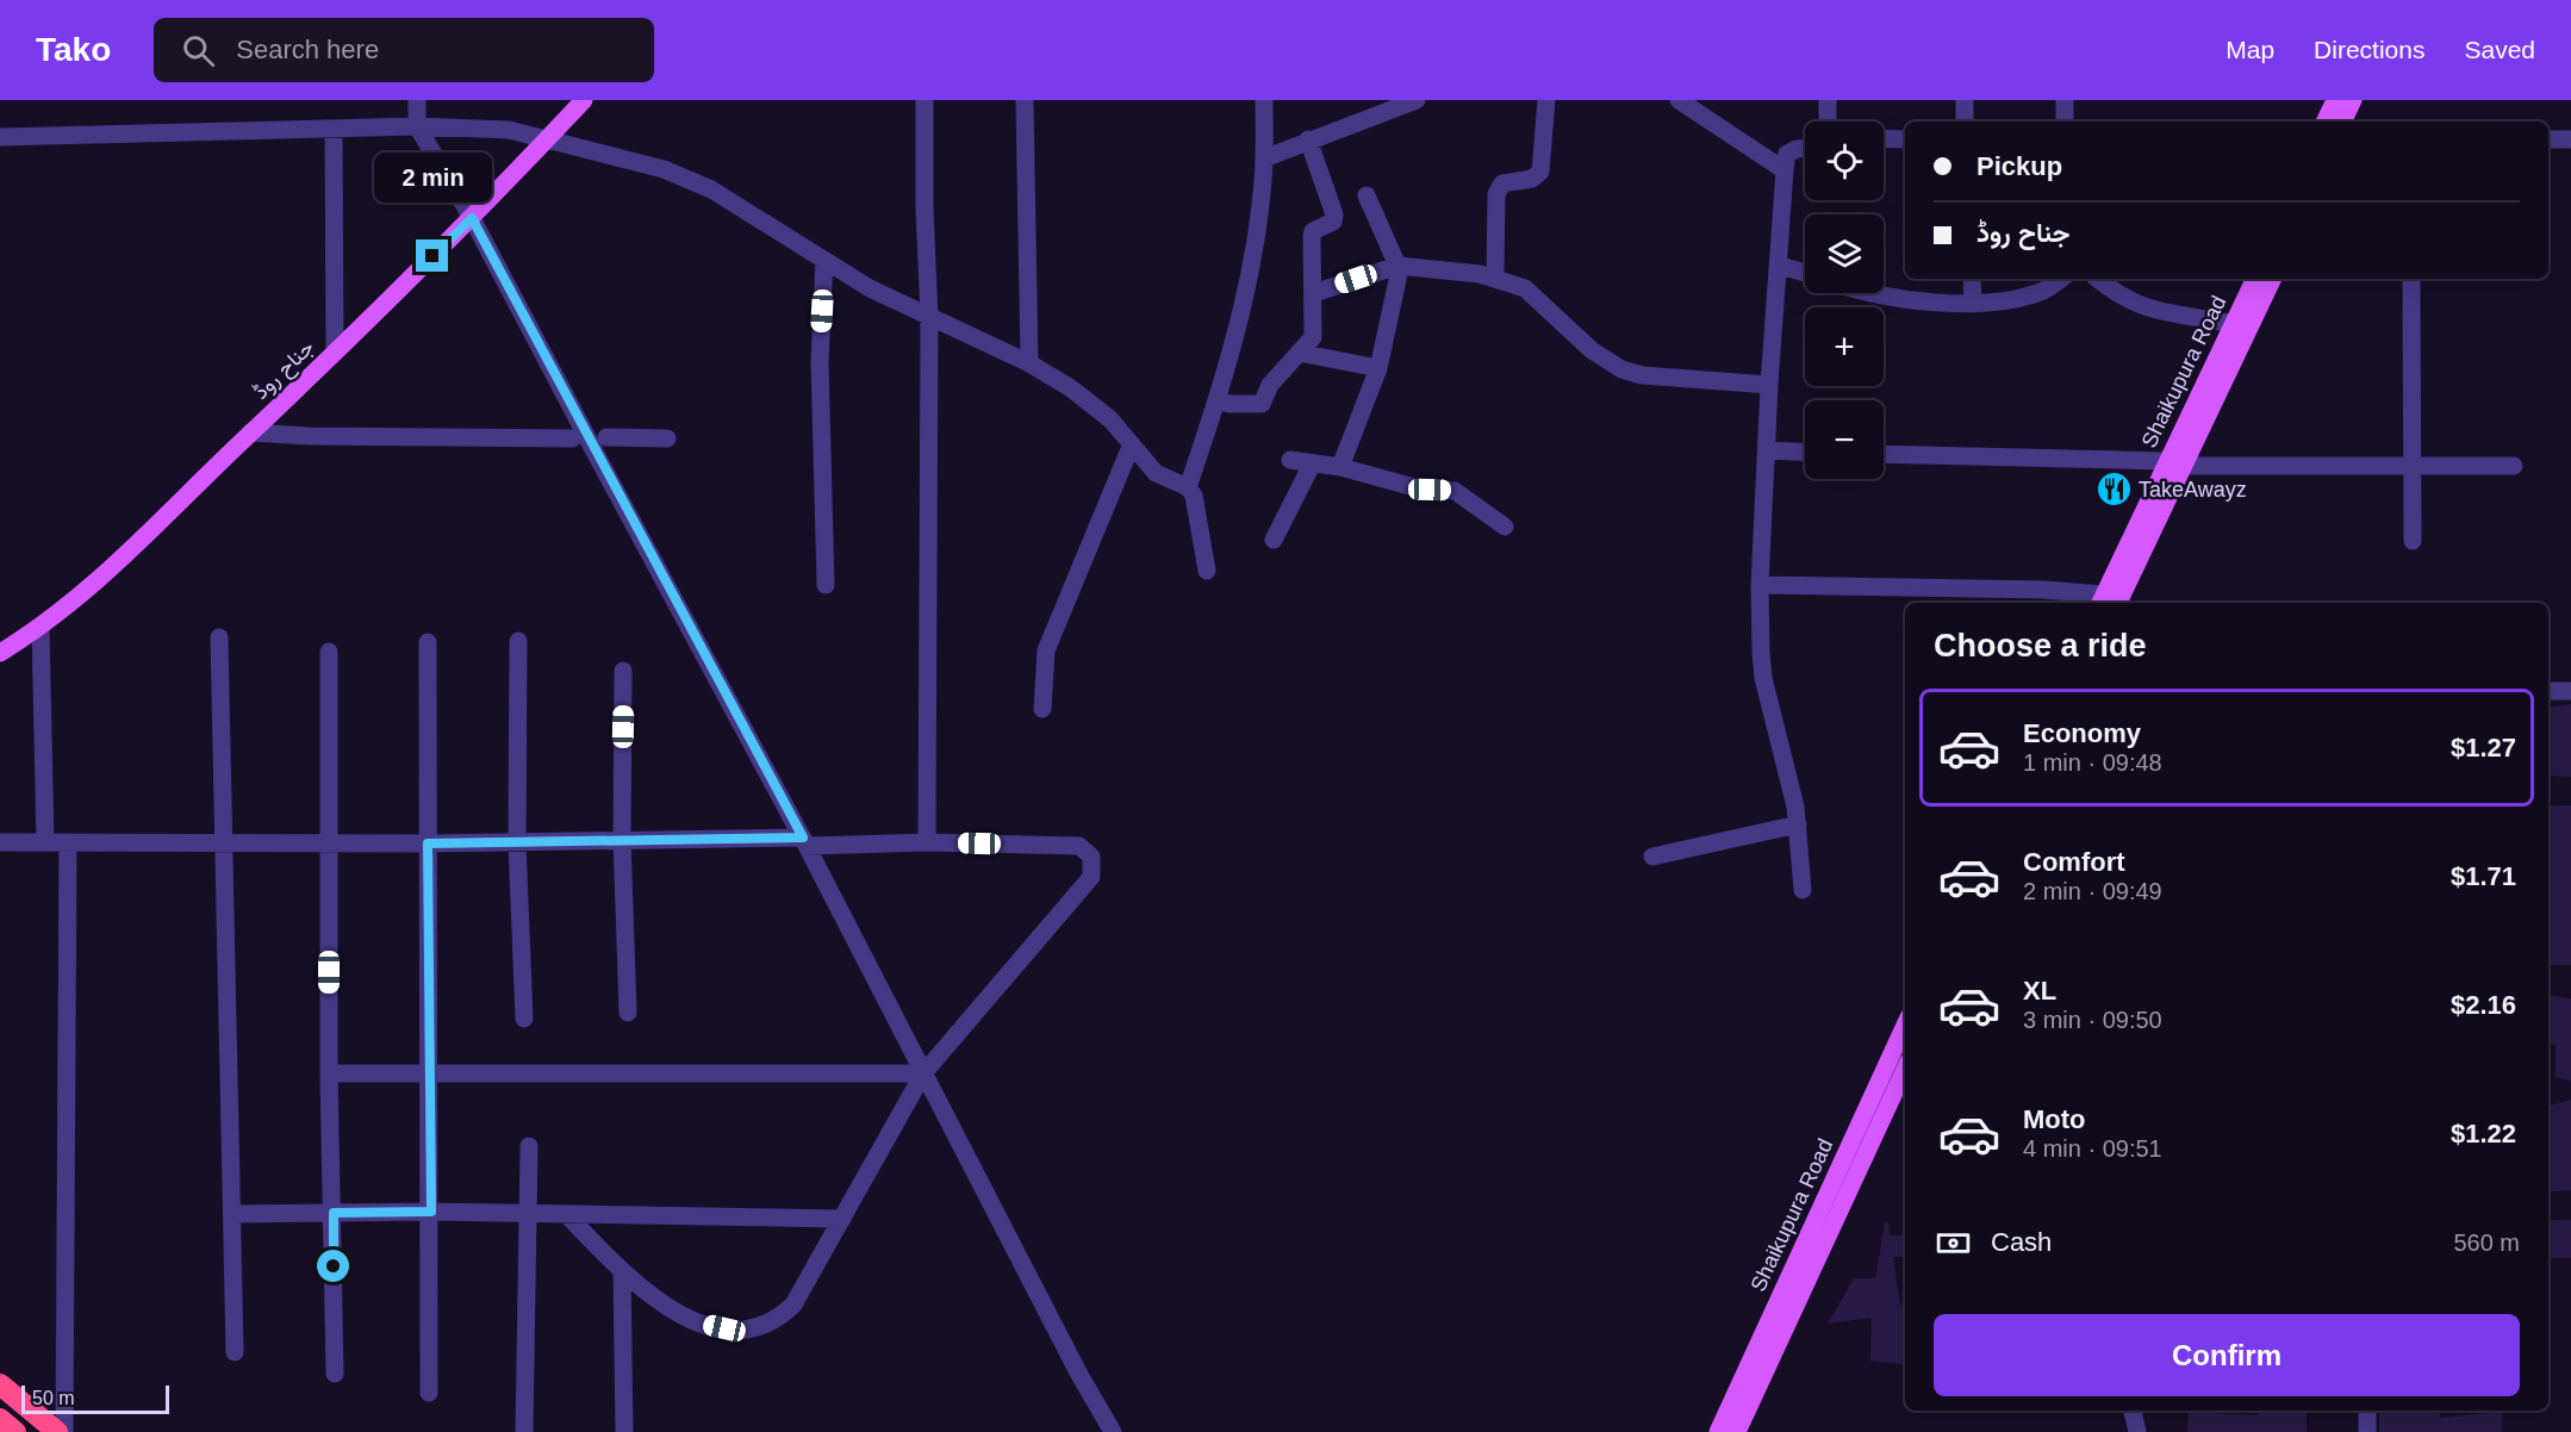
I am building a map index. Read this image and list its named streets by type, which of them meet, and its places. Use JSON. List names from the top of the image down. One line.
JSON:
{"streets":{"main road":["جناح روڈ","Shaikupura Road"]},"places":{"restaurant":["TakeAwayz"]},"scale_bar":"50 m","page":{"header":"Tako","search":"Search here","nav":["Map","Directions","Saved"],"map_buttons":["+","−"],"banner":["Pickup","جناح روڈ"],"bubble":"2 min","heading":"Choose a ride","list":[{"name":"Economy","note":"1 min · 09:48","value":"$1.27"},{"name":"Comfort","note":"2 min · 09:49","value":"$1.71"},{"name":"XL","note":"3 min · 09:50","value":"$2.16"},{"name":"Moto","note":"4 min · 09:51","value":"$1.22"}],"pay":["Cash","560 m"],"buttons":"Confirm","scale":"50 m"}}
